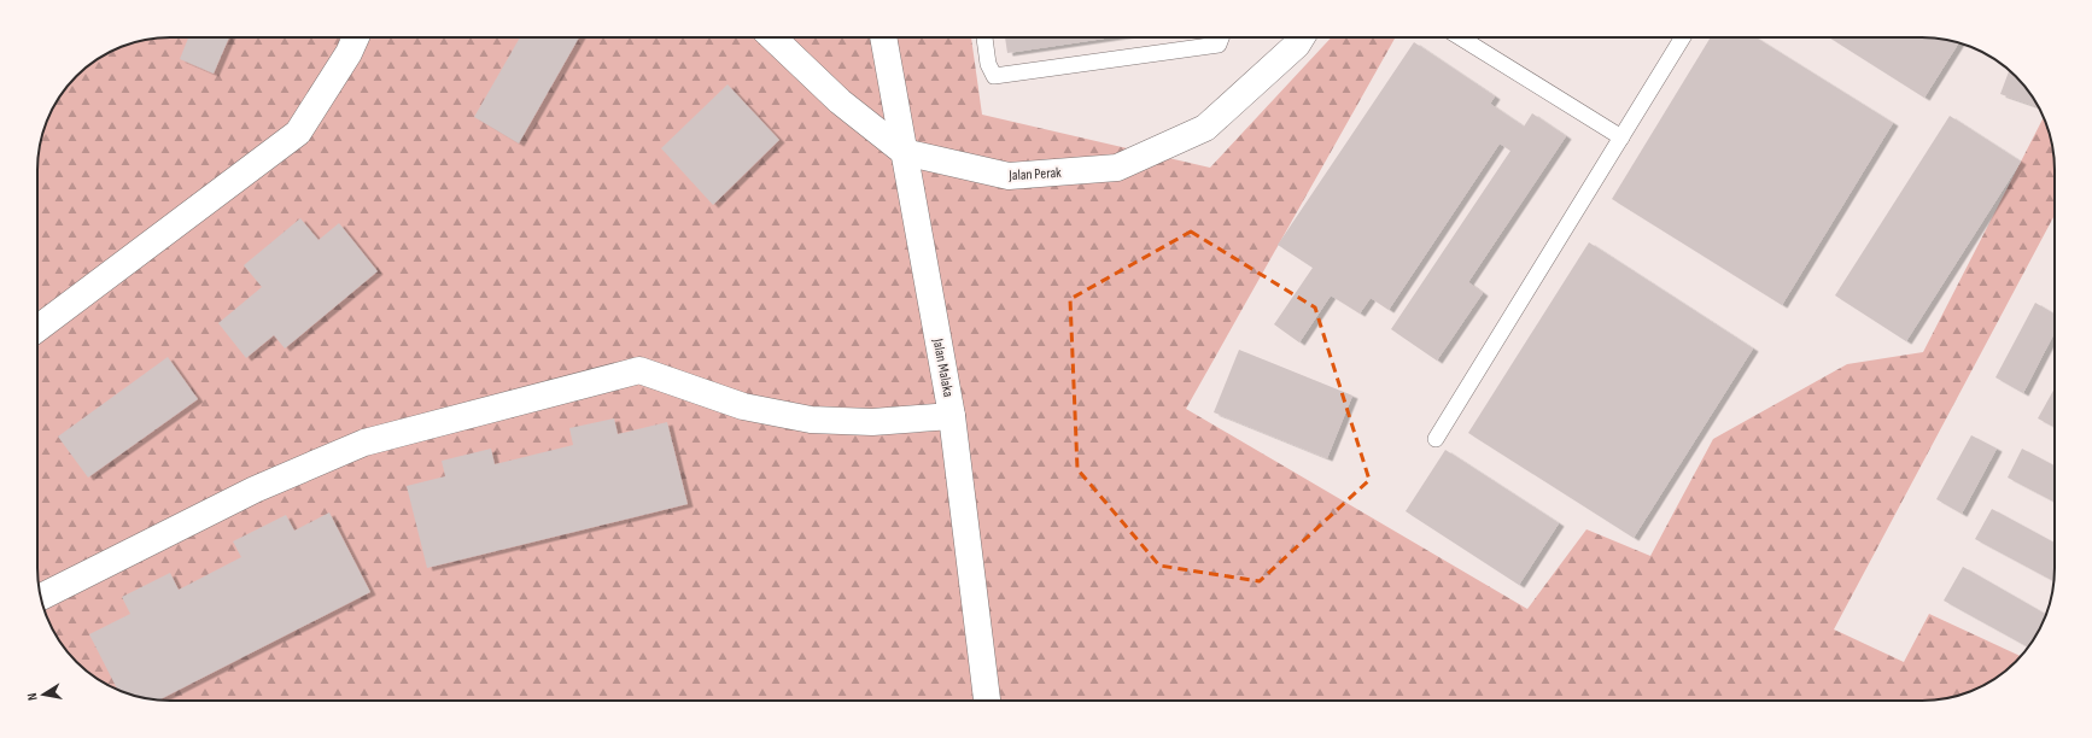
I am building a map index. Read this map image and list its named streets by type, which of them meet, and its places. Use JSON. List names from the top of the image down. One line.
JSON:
{"streets":{"street":["Jalan Perak","Jalan Malaka"]},"crossings":[["Jalan Perak","Jalan Malaka"]],"north":"left"}
